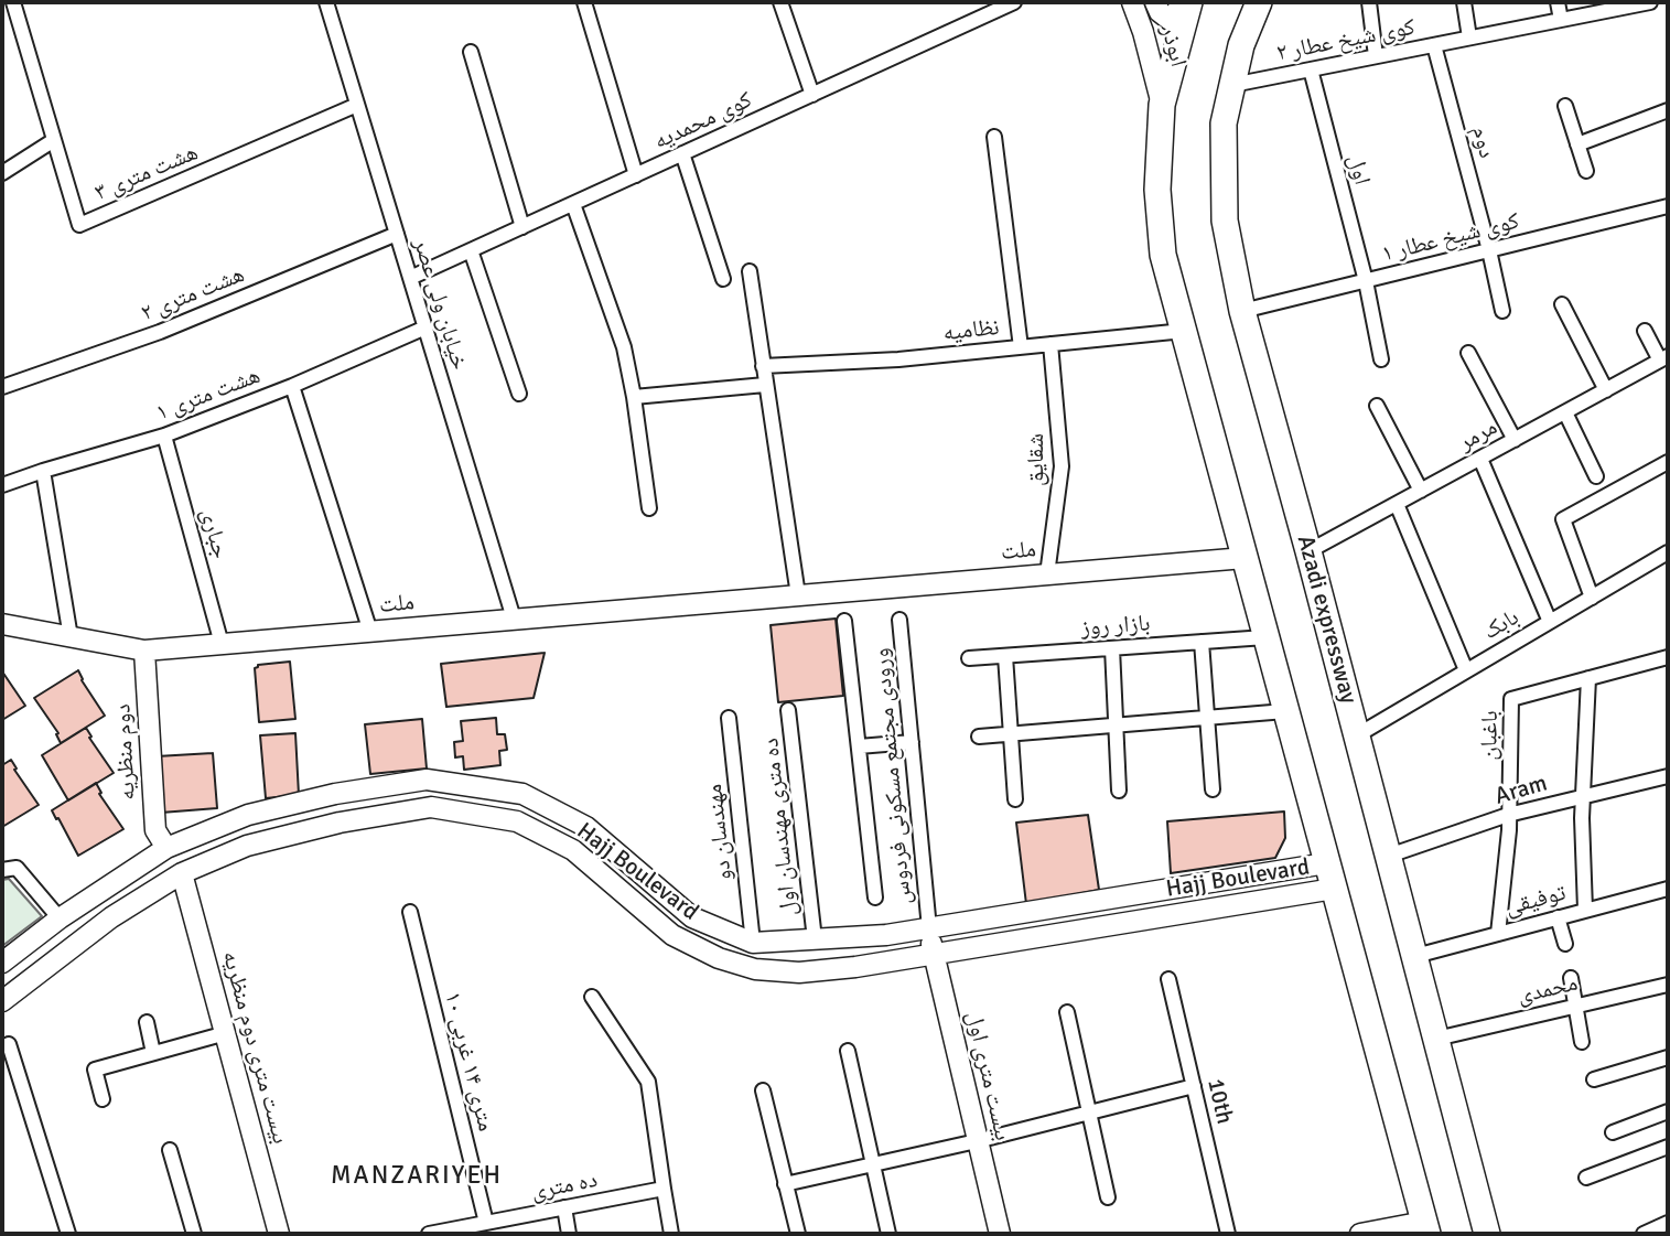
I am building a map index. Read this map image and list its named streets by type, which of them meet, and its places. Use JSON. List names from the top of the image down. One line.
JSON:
{"streets":{"highway":["Azadi expressway"],"main road":["ابوذر","ملت","دوم منظریه","Hajj Boulevard","بیست متری دوم منظریه","بیست متری اول"],"street":["کوی شیخ عطار ۲","کوی محمدیه","دوم","اول","هشت متری ۳","کوی شیخ عطار ۱","هشت متری ۲","خیابان ولی عصر","نظامیه","هشت متری ۱","مرمر","شقایق","جباری","بابک","بازار روز","باغبان","ورودی مجتمع مسکونی فردوس","Aram","ده متری مهندسان اول","مهندسان دو","توفیقی","محمدی","۱۰ متری ۱۴ غربی","10th","ده متری"]},"crossings":[["کوی شیخ عطار ۲","دوم"],["کوی شیخ عطار ۲","اول"],["کوی شیخ عطار ۲","Azadi expressway"],["کوی محمدیه","خیابان ولی عصر"],["دوم","کوی شیخ عطار ۱"],["اول","کوی شیخ عطار ۱"],["هشت متری ۳","خیابان ولی عصر"],["کوی شیخ عطار ۱","Azadi expressway"],["هشت متری ۲","خیابان ولی عصر"],["خیابان ولی عصر","هشت متری ۱"],["خیابان ولی عصر","ملت"],["نظامیه","شقایق"],["هشت متری ۱","جباری"],["مرمر","Azadi expressway"],["شقایق","ملت"],["جباری","ملت"],["ملت","دوم منظریه"],["Azadi expressway","بابک"],["Azadi expressway","Aram"],["Azadi expressway","توفیقی"],["Azadi expressway","محمدی"],["باغبان","Aram"],["باغبان","توفیقی"],["دوم منظریه","Hajj Boulevard"],["ورودی مجتمع مسکونی فردوس","Hajj Boulevard"],["ورودی مجتمع مسکونی فردوس","بیست متری اول"],["ده متری مهندسان اول","Hajj Boulevard"],["مهندسان دو","Hajj Boulevard"],["Hajj Boulevard","بیست متری دوم منظریه"],["Hajj Boulevard","بیست متری اول"],["۱۰ متری ۱۴ غربی","ده متری"]],"districts":["MANZARIYEH"]}
